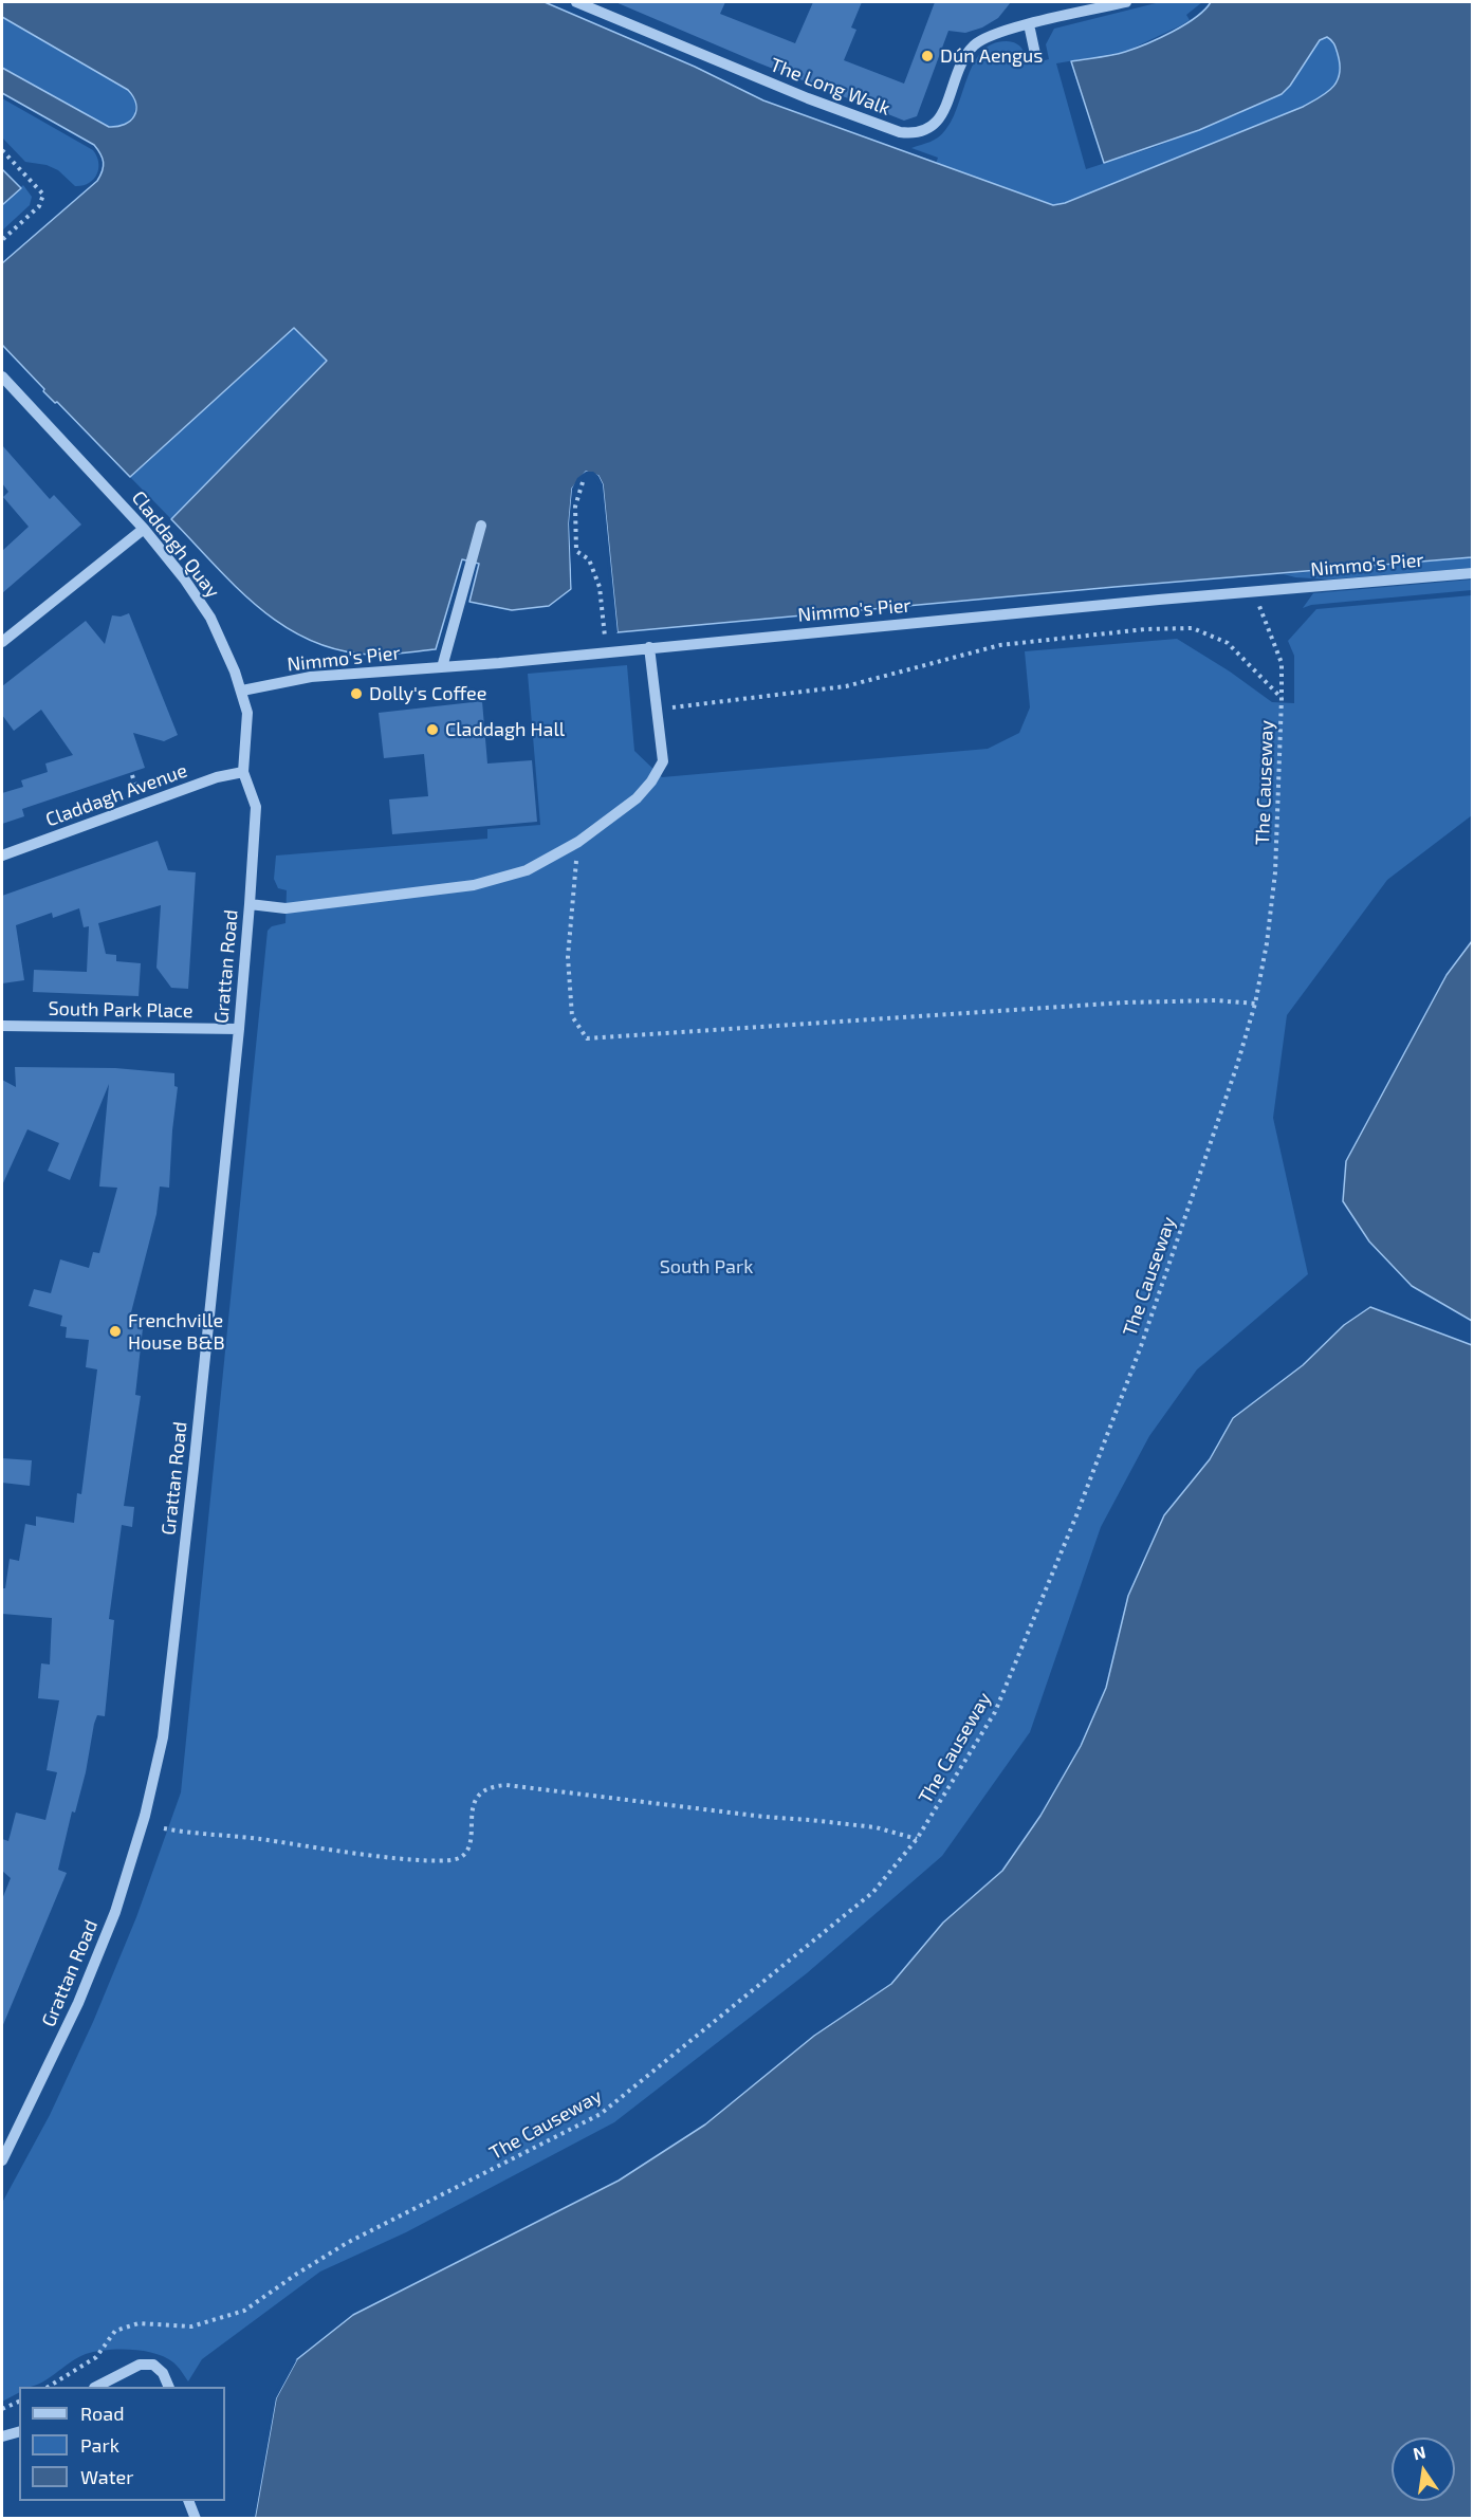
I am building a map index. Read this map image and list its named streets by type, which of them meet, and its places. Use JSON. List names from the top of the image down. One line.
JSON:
{"streets":{"street":["The Long Walk","Claddagh Quay","Nimmo's Pier","Claddagh Avenue","Grattan Road","South Park Place"],"path":["The Causeway"]},"crossings":[["Claddagh Quay","Nimmo's Pier"],["Claddagh Quay","Claddagh Avenue"],["Claddagh Quay","Grattan Road"],["Nimmo's Pier","The Causeway"],["Claddagh Avenue","Grattan Road"],["Grattan Road","South Park Place"]],"parks":["South Park"],"places":["Dún Aengus","Dolly's Coffee","Claddagh Hall","Frenchville House B&B"],"legend":["Road","Park","Water"],"north":"top"}
